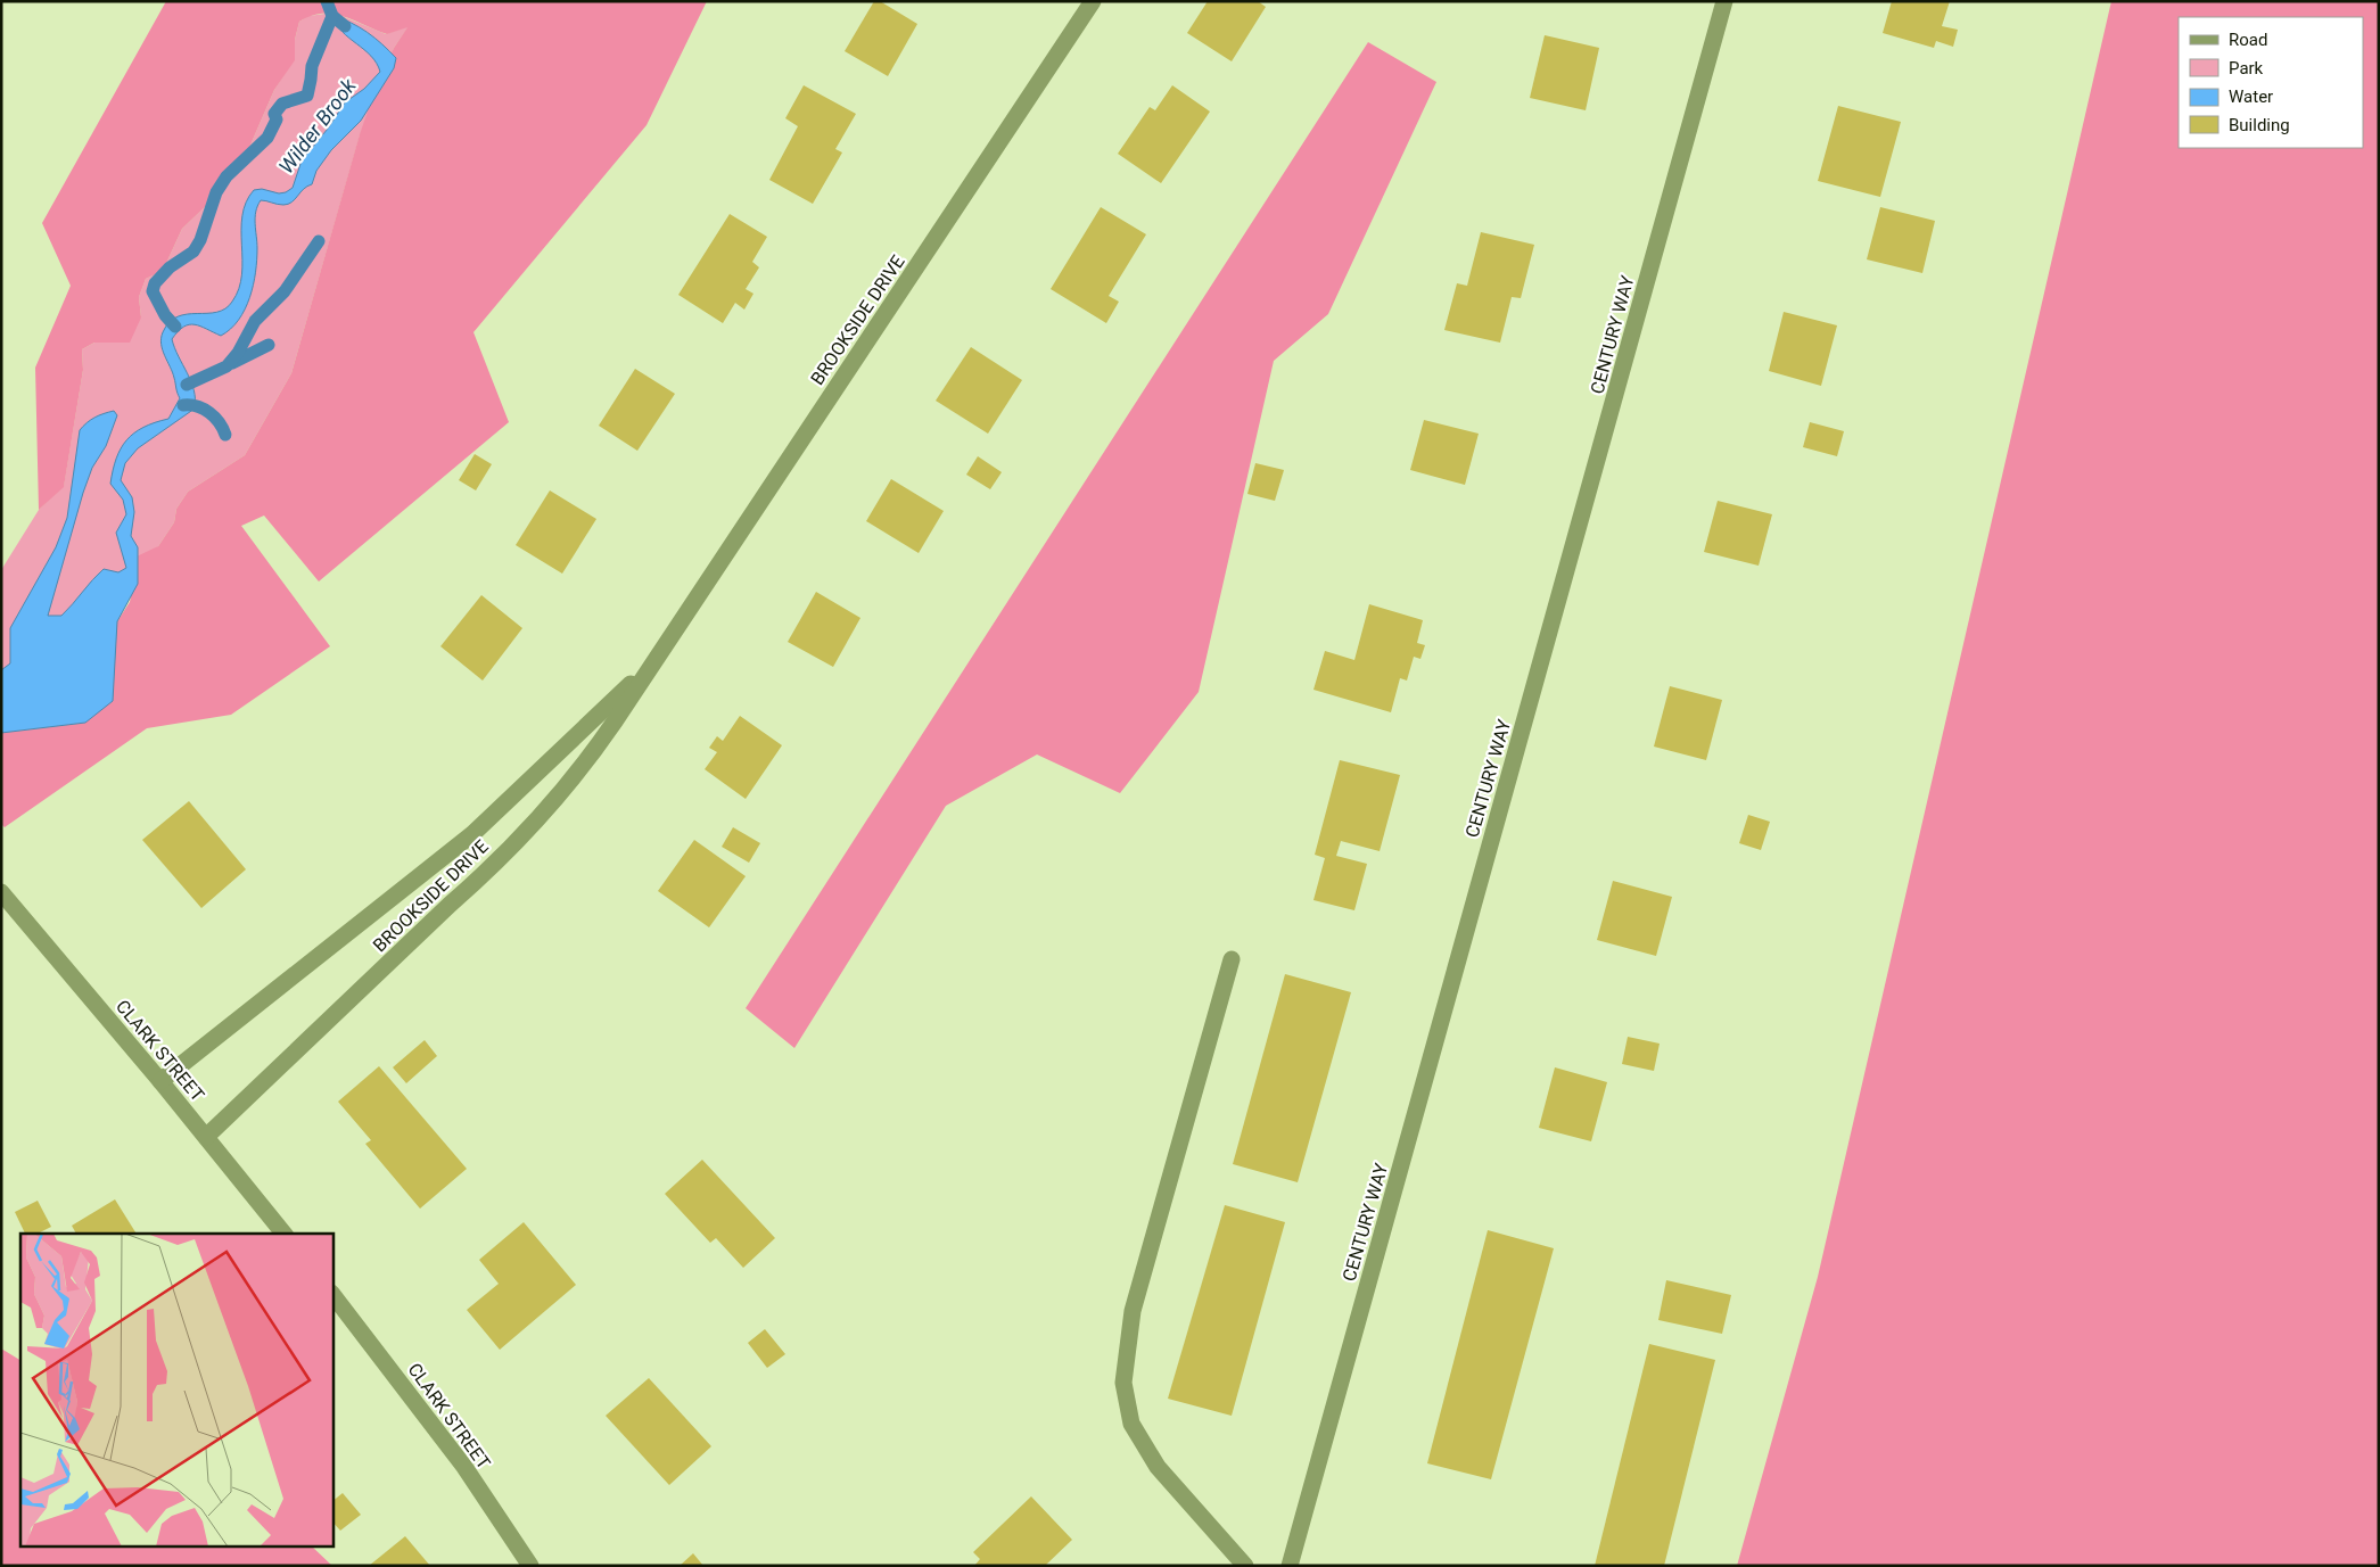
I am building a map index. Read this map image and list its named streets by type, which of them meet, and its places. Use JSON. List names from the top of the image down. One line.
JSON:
{"streets":{"street":["BROOKSIDE DRIVE","CENTURY WAY","CLARK STREET"]},"crossings":[["BROOKSIDE DRIVE","CLARK STREET"]],"water":["Wilder Brook"],"legend":["Road","Park","Water","Building"]}
